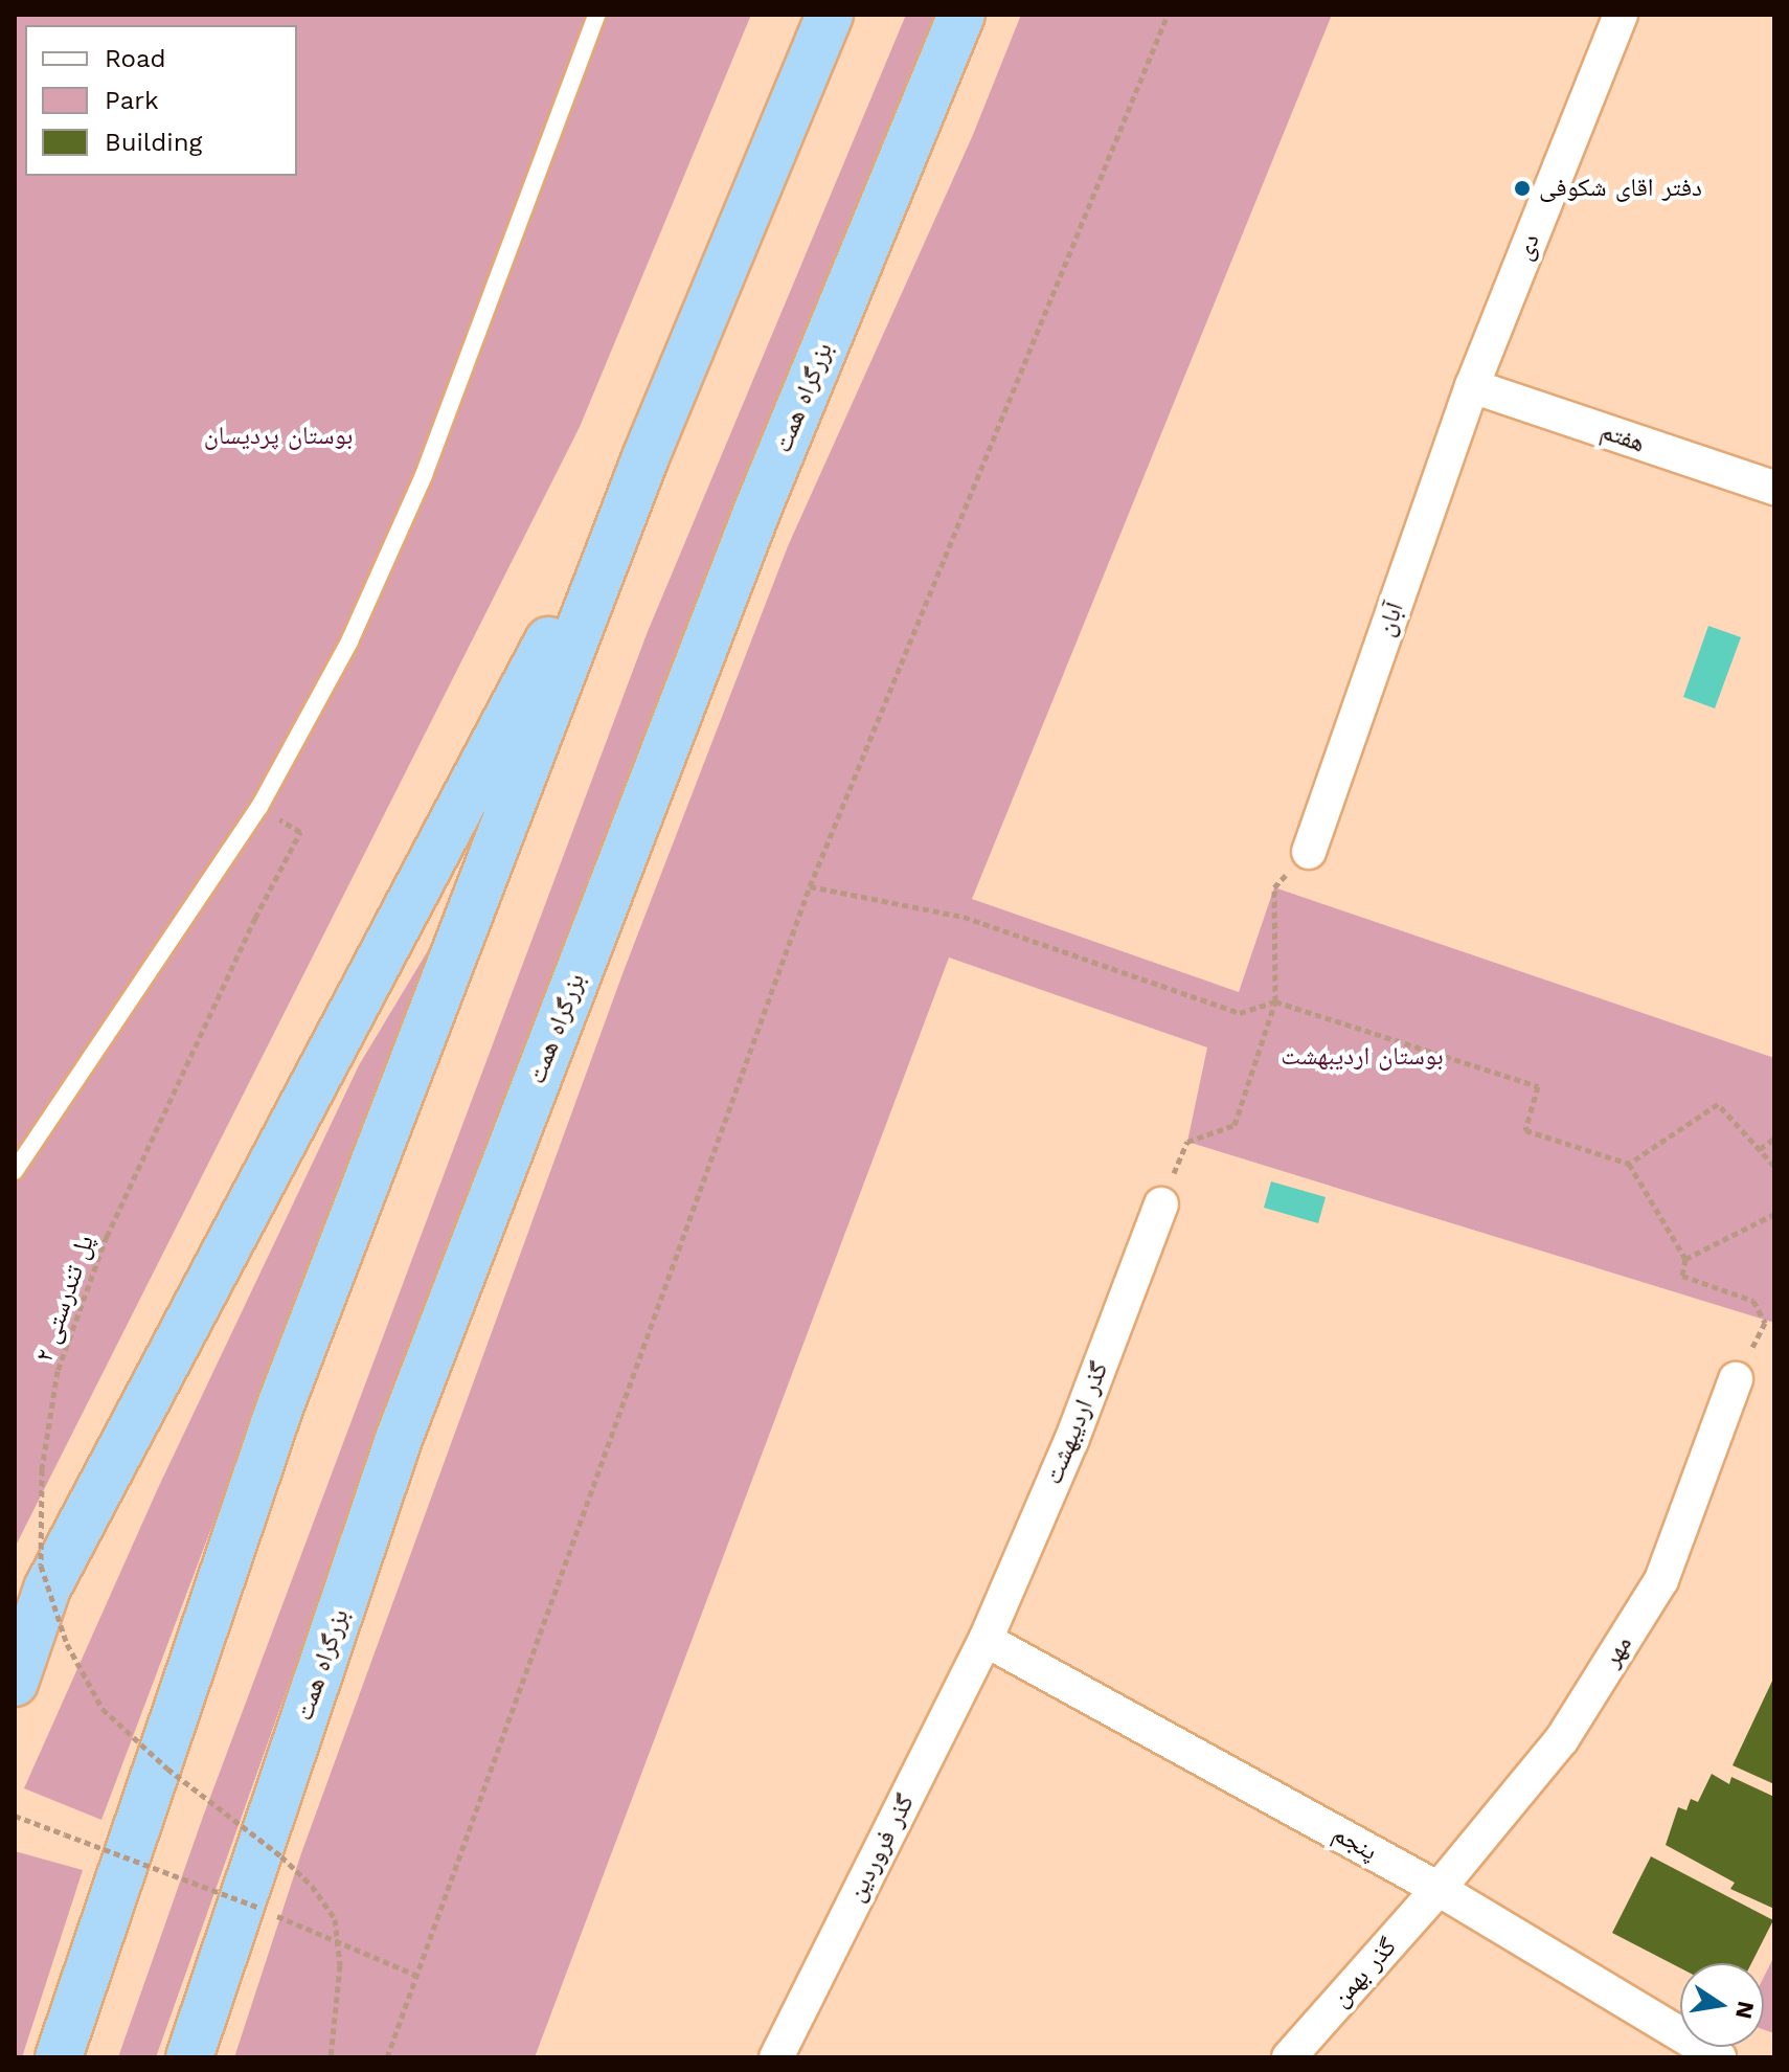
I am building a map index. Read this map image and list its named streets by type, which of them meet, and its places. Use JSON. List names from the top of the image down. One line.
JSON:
{"streets":{"highway":["بزرگراه همت"],"street":["دی","هفتم","آبان","گذر اردیبهشت","مهر","پنجم","گذر فروردین","گذر بهمن"],"path":["پل تندرستی ۲"]},"crossings":[["دی","هفتم"],["دی","آبان"],["هفتم","آبان"],["گذر اردیبهشت","پنجم"],["گذر اردیبهشت","گذر فروردین"],["مهر","پنجم"],["مهر","گذر بهمن"],["پنجم","گذر فروردین"],["پنجم","گذر بهمن"]],"parks":["بوستان پردیسان","بوستان اردیبهشت"],"places":["دفتر اقای شکوفی"],"legend":["Road","Park","Building"],"north":"right"}
